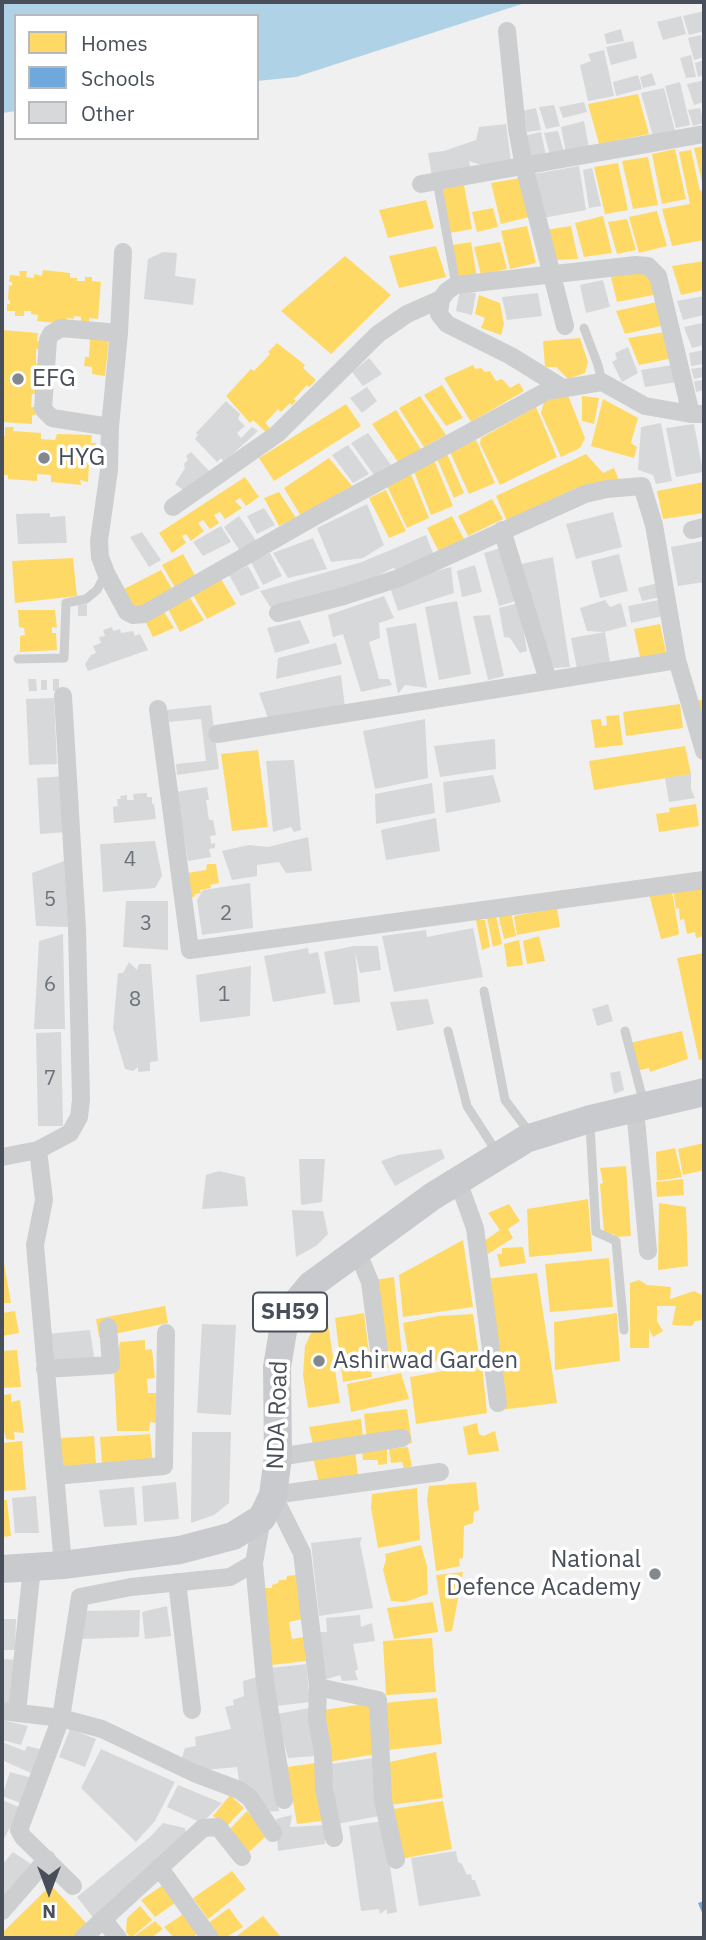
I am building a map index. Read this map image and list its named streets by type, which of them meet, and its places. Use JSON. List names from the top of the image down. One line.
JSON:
{"streets":{"main road":["SH59","NDA Road"]},"places":["EFG","HYG","Ashirwad Garden","National Defence Academy"],"house_numbers":["4","5","2","3","6","1","8","7"],"legend":["Homes","Schools","Other"],"north":"bottom"}
